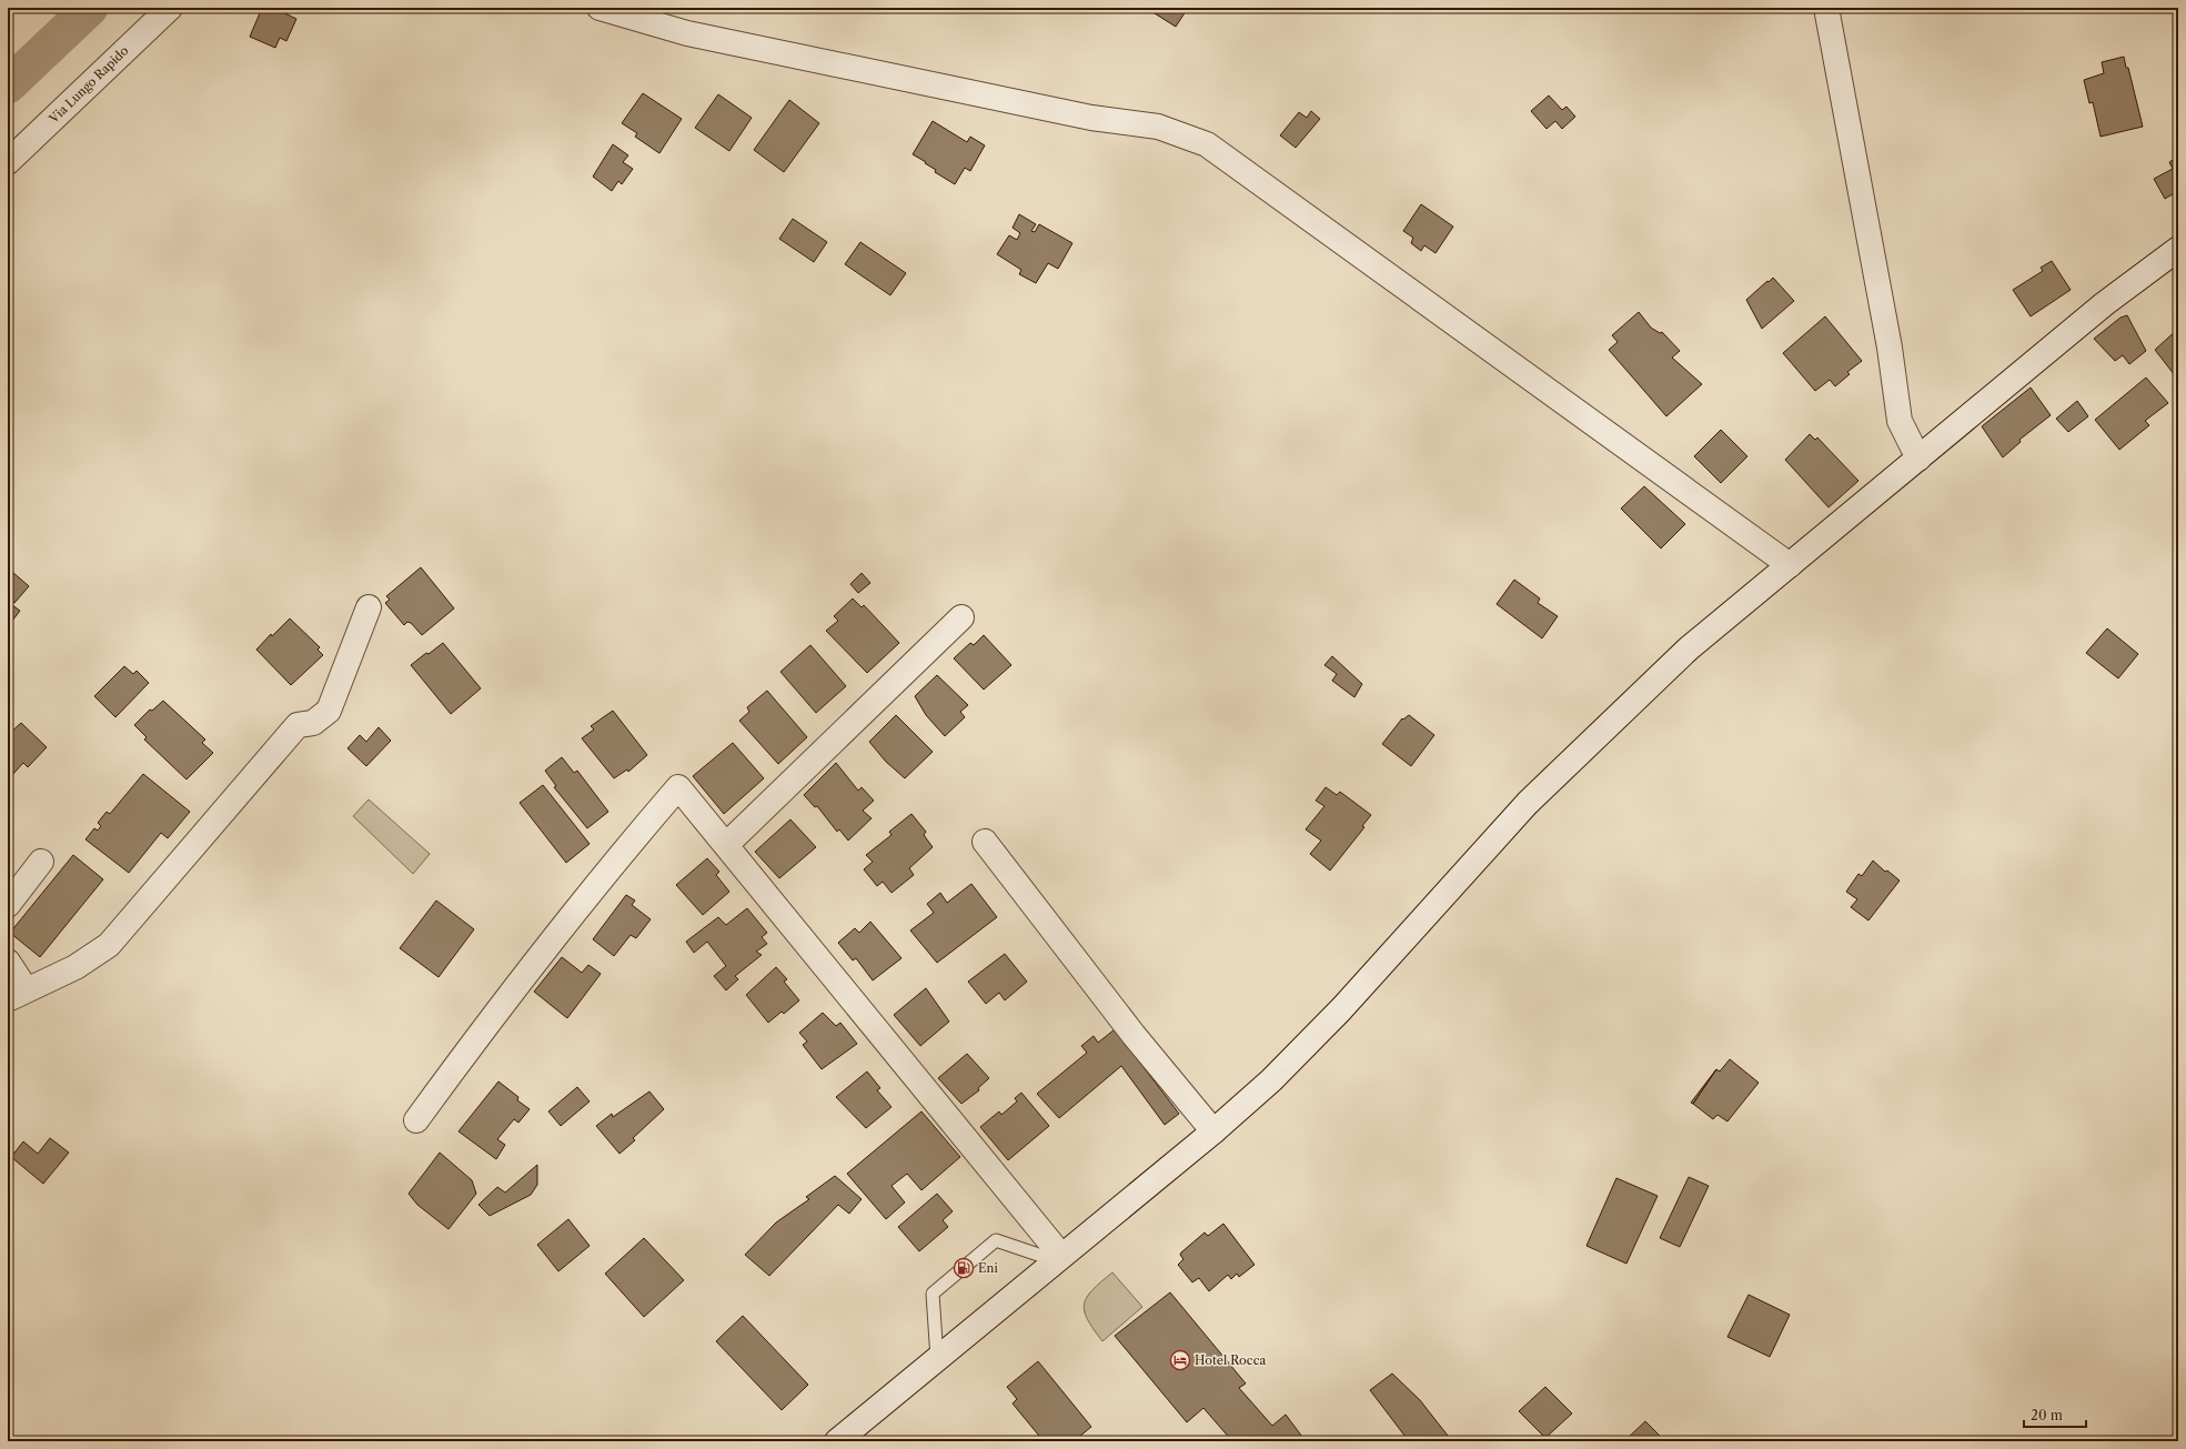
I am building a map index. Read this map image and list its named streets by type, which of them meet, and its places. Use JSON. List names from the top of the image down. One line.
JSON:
{"streets":{"street":["Via Lungo Rapido"]},"places":{"fuel station":["Eni"],"hotel":["Hotel Rocca"]},"scale_bar":"20 m"}
